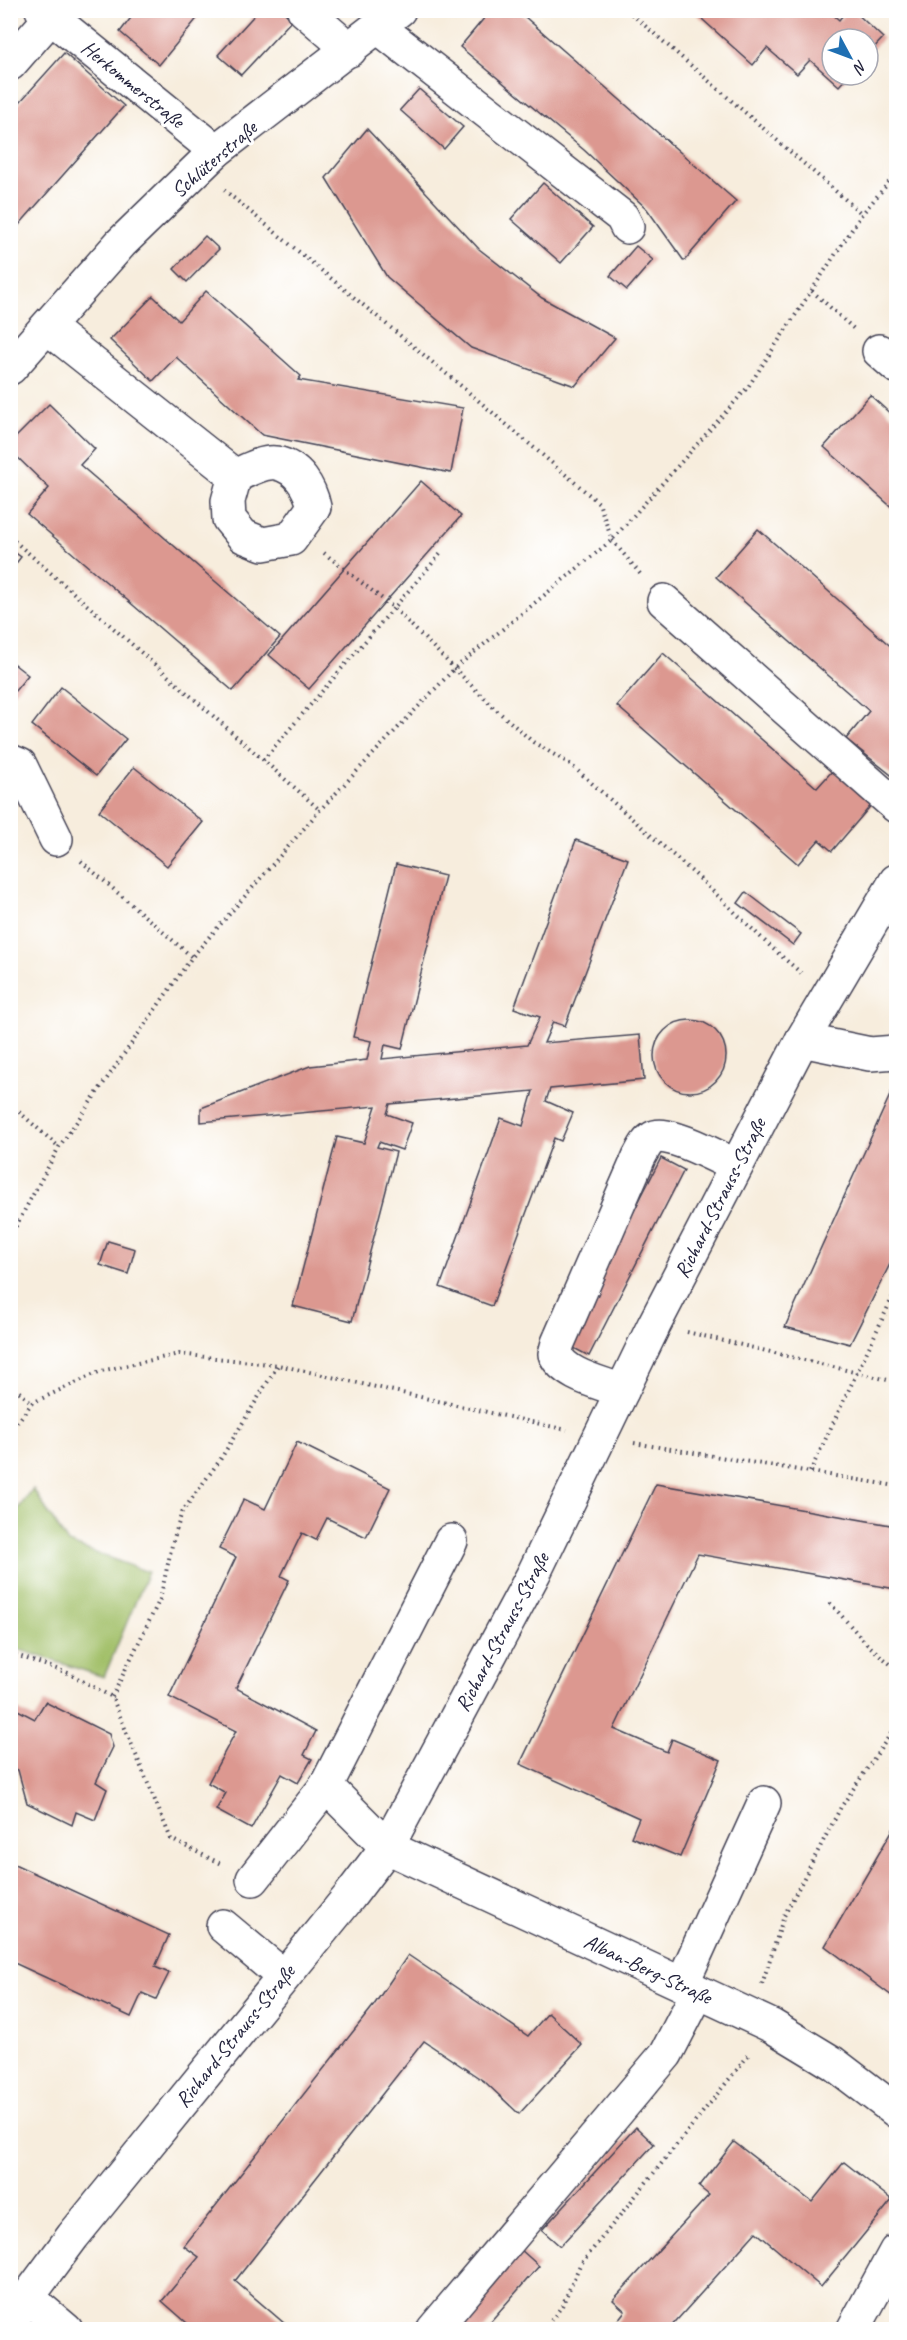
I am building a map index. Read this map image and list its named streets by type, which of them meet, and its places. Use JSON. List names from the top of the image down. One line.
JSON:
{"streets":{"street":["Herkommerstraße","Schlüterstraße","Richard-Strauss-Straße","Alban-Berg-Straße"]},"crossings":[["Herkommerstraße","Schlüterstraße"],["Richard-Strauss-Straße","Alban-Berg-Straße"]],"north":"bottom right"}
